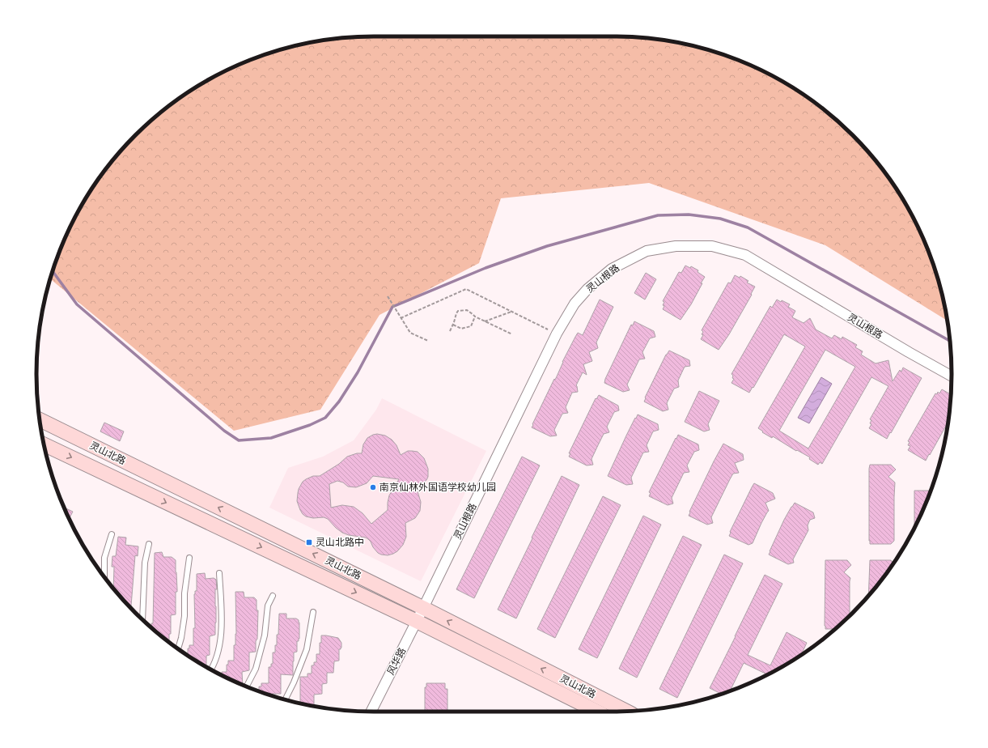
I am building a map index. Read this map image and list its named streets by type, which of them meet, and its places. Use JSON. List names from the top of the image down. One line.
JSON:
{"streets":{"main road":["灵山北路"],"street":["灵山根路","风华路"]},"crossings":[["灵山根路","灵山北路"],["灵山根路","风华路"],["灵山北路","风华路"]],"places":{"other":["南京仙林外国语学校幼儿园"],"transit":["灵山北路中"]}}
